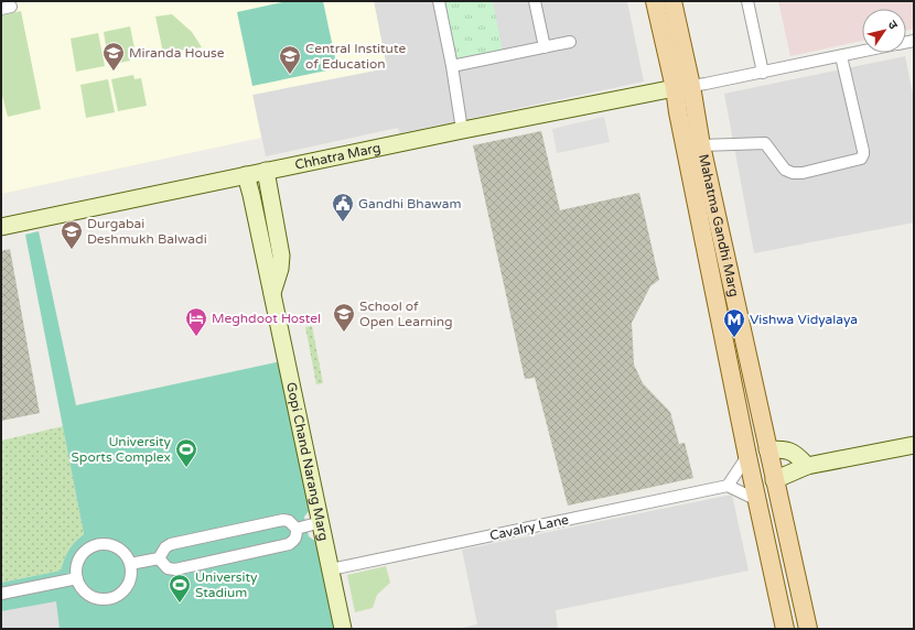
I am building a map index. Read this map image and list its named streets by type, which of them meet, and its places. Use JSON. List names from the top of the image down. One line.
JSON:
{"streets":{"main road":["Mahatma Gandhi Marg"],"street":["Chhatra Marg","Gopi Chand Narang Marg","Cavalry Lane"]},"crossings":[["Chhatra Marg","Mahatma Gandhi Marg"],["Chhatra Marg","Gopi Chand Narang Marg"],["Gopi Chand Narang Marg","Cavalry Lane"]],"places":{"school or university":["Miranda House","Central Institute of Education","Durgabai Deshmukh Balwadi","School of Open Learning"],"public building":["Gandhi Bhawam"],"hotel":["Meghdoot Hostel"],"metro station":["Vishwa Vidyalaya"],"sports":["University Sports Complex","University Stadium"]},"north":"top right"}
